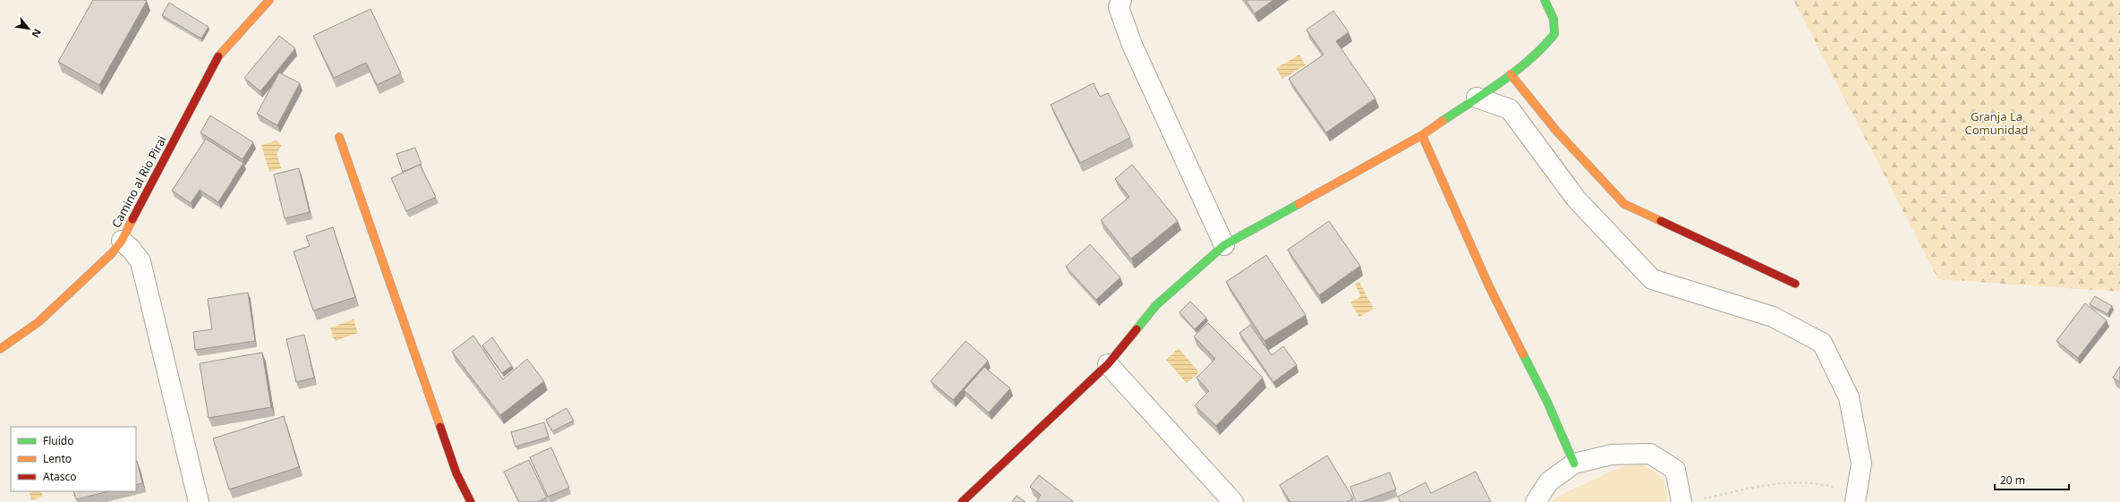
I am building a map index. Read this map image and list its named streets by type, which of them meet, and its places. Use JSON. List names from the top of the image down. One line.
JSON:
{"streets":{"street":["Camino al Rio Pirai"]},"parks":["Granja La Comunidad"],"legend":["Fluido","Lento","Atasco"],"scale_bar":"20 m","north":"bottom right"}
